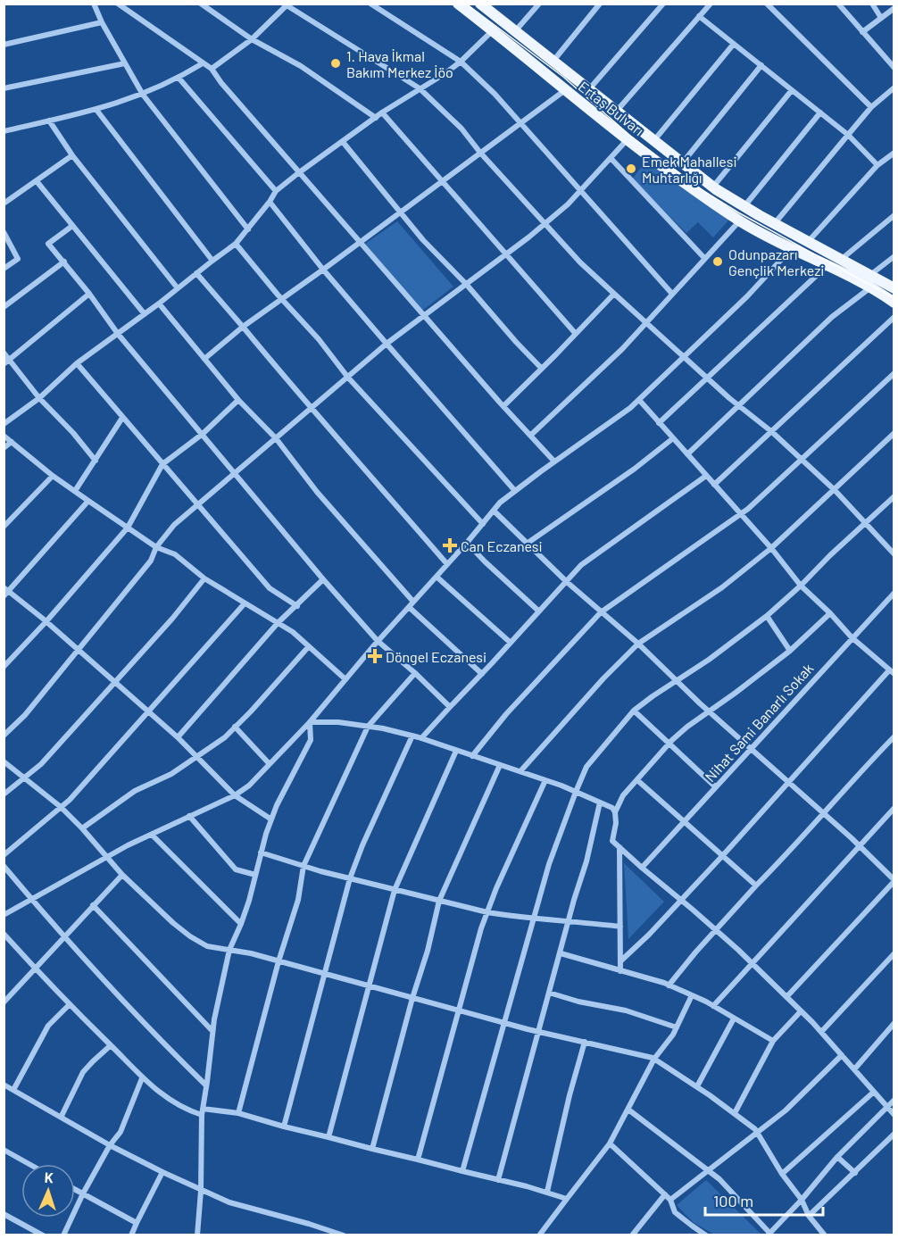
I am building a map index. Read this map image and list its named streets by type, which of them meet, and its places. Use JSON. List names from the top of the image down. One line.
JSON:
{"streets":{"main road":["Ertaş Bulvarı"],"street":["Nihat Sami Banarlı Sokak"]},"places":{"other":["1. Hava İkmal Bakım Merkez İöo","Emek Mahallesi Muhtarlığı","Odunpazarı Gençlik Merkezi"],"health":["Can Eczanesi","Döngel Eczanesi"]},"scale_bar":"100 m","north":"top"}
